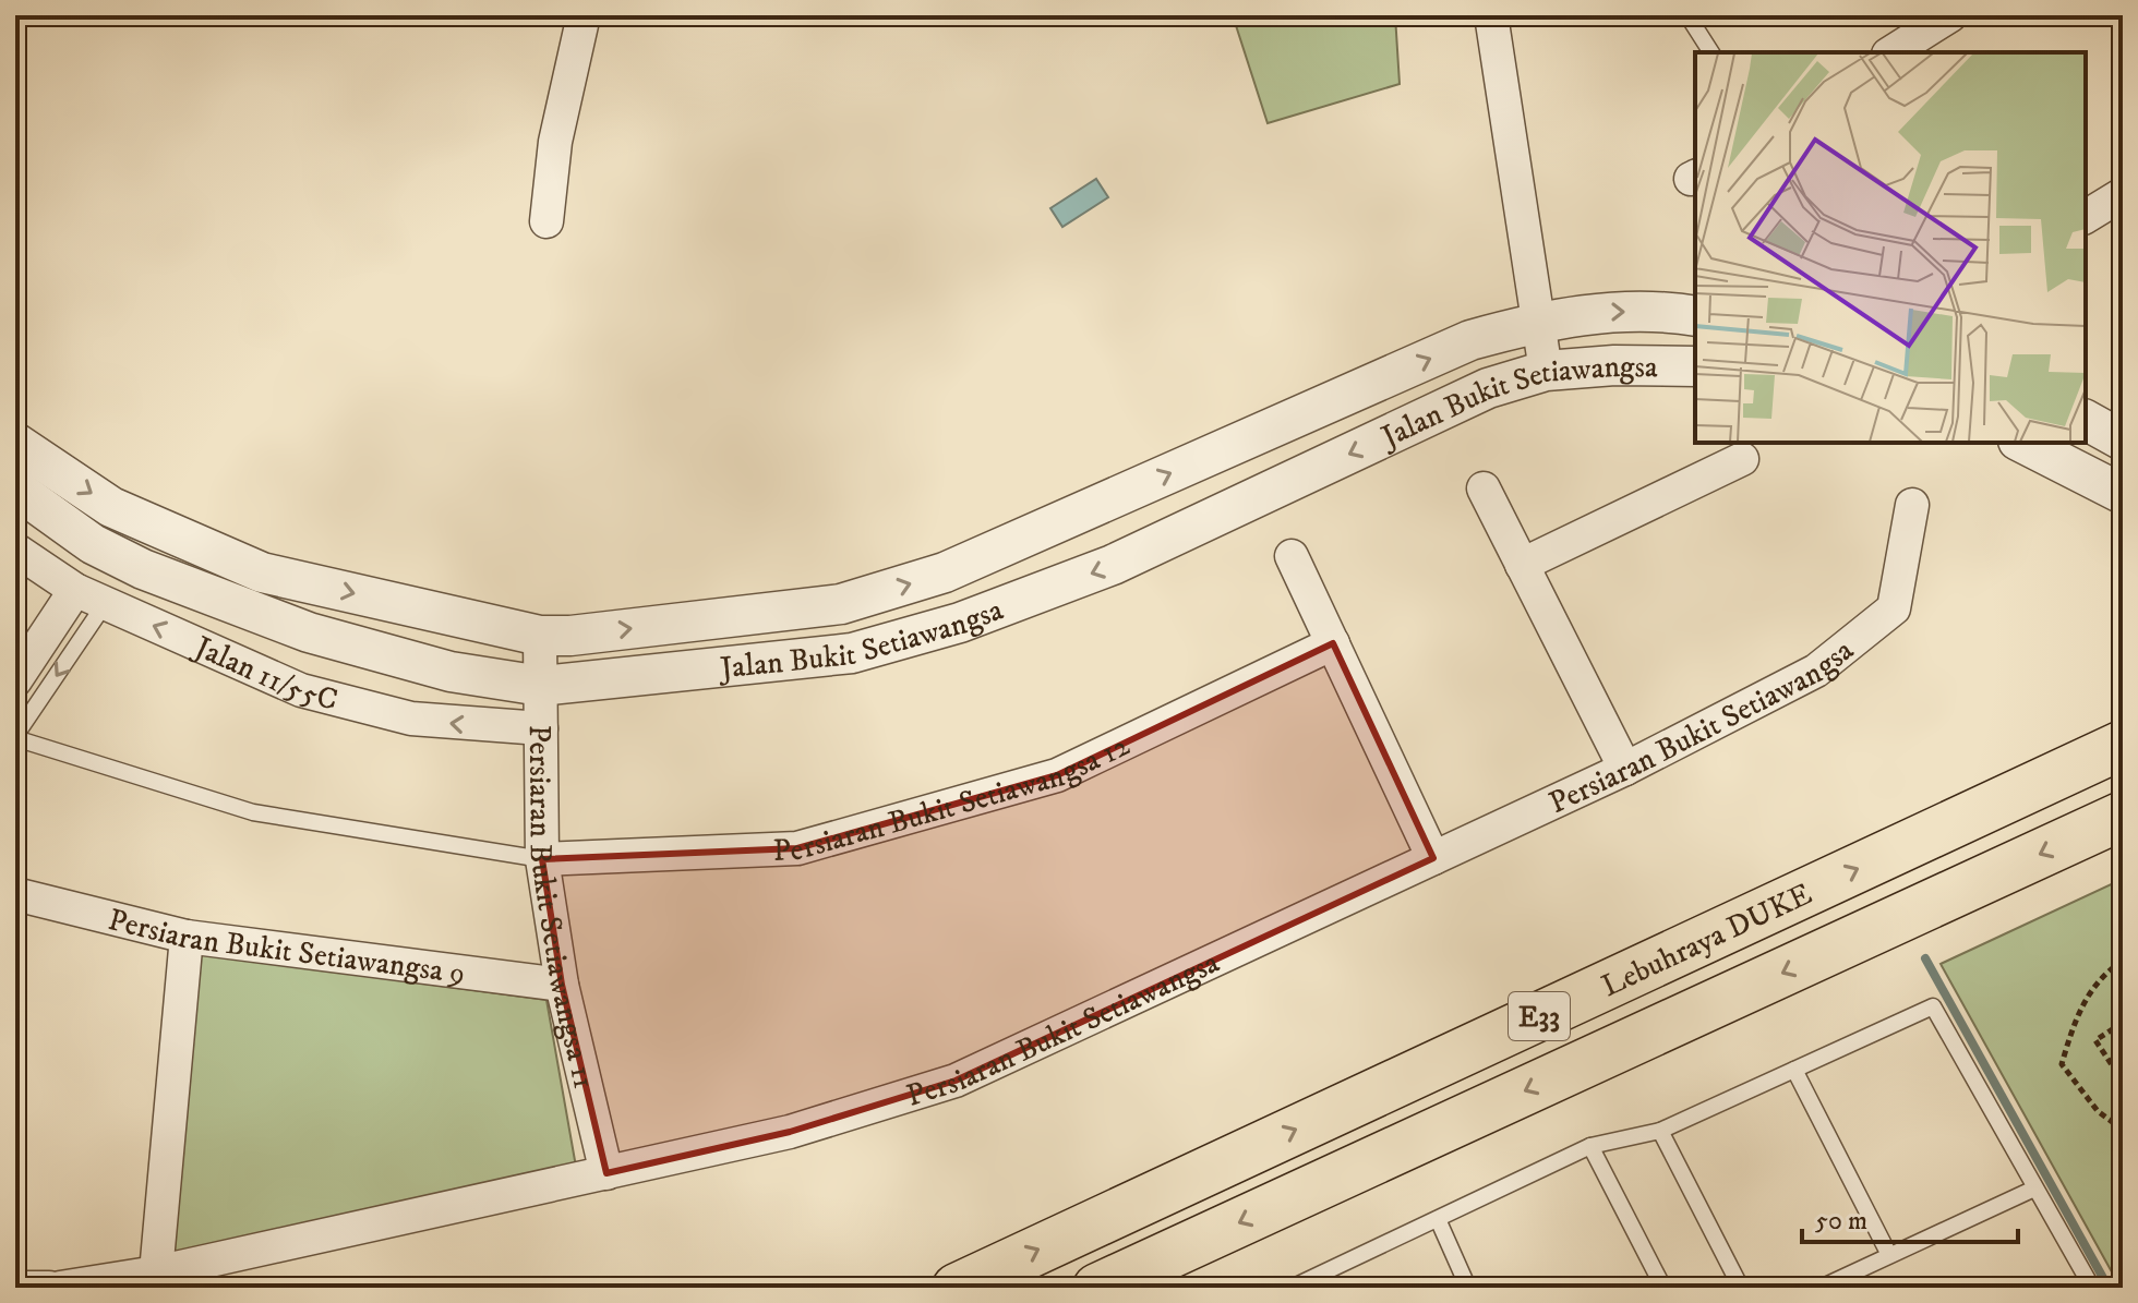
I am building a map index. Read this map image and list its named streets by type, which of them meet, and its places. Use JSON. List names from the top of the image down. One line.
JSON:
{"streets":{"highway":["Lebuhraya DUKE","E33"],"street":["Jalan Bukit Setiawangsa","Jalan 11/55C","Persiaran Bukit Setiawangsa","Persiaran Bukit Setiawangsa 12","Persiaran Bukit Setiawangsa 11","Persiaran Bukit Setiawangsa 9"]},"crossings":[["Jalan Bukit Setiawangsa","Persiaran Bukit Setiawangsa 11"],["Jalan 11/55C","Persiaran Bukit Setiawangsa 11"],["Persiaran Bukit Setiawangsa","Persiaran Bukit Setiawangsa 11"],["Persiaran Bukit Setiawangsa 12","Persiaran Bukit Setiawangsa 11"],["Persiaran Bukit Setiawangsa 11","Persiaran Bukit Setiawangsa 9"]],"one_way":["Jalan 11/55C"],"scale_bar":"50 m"}
